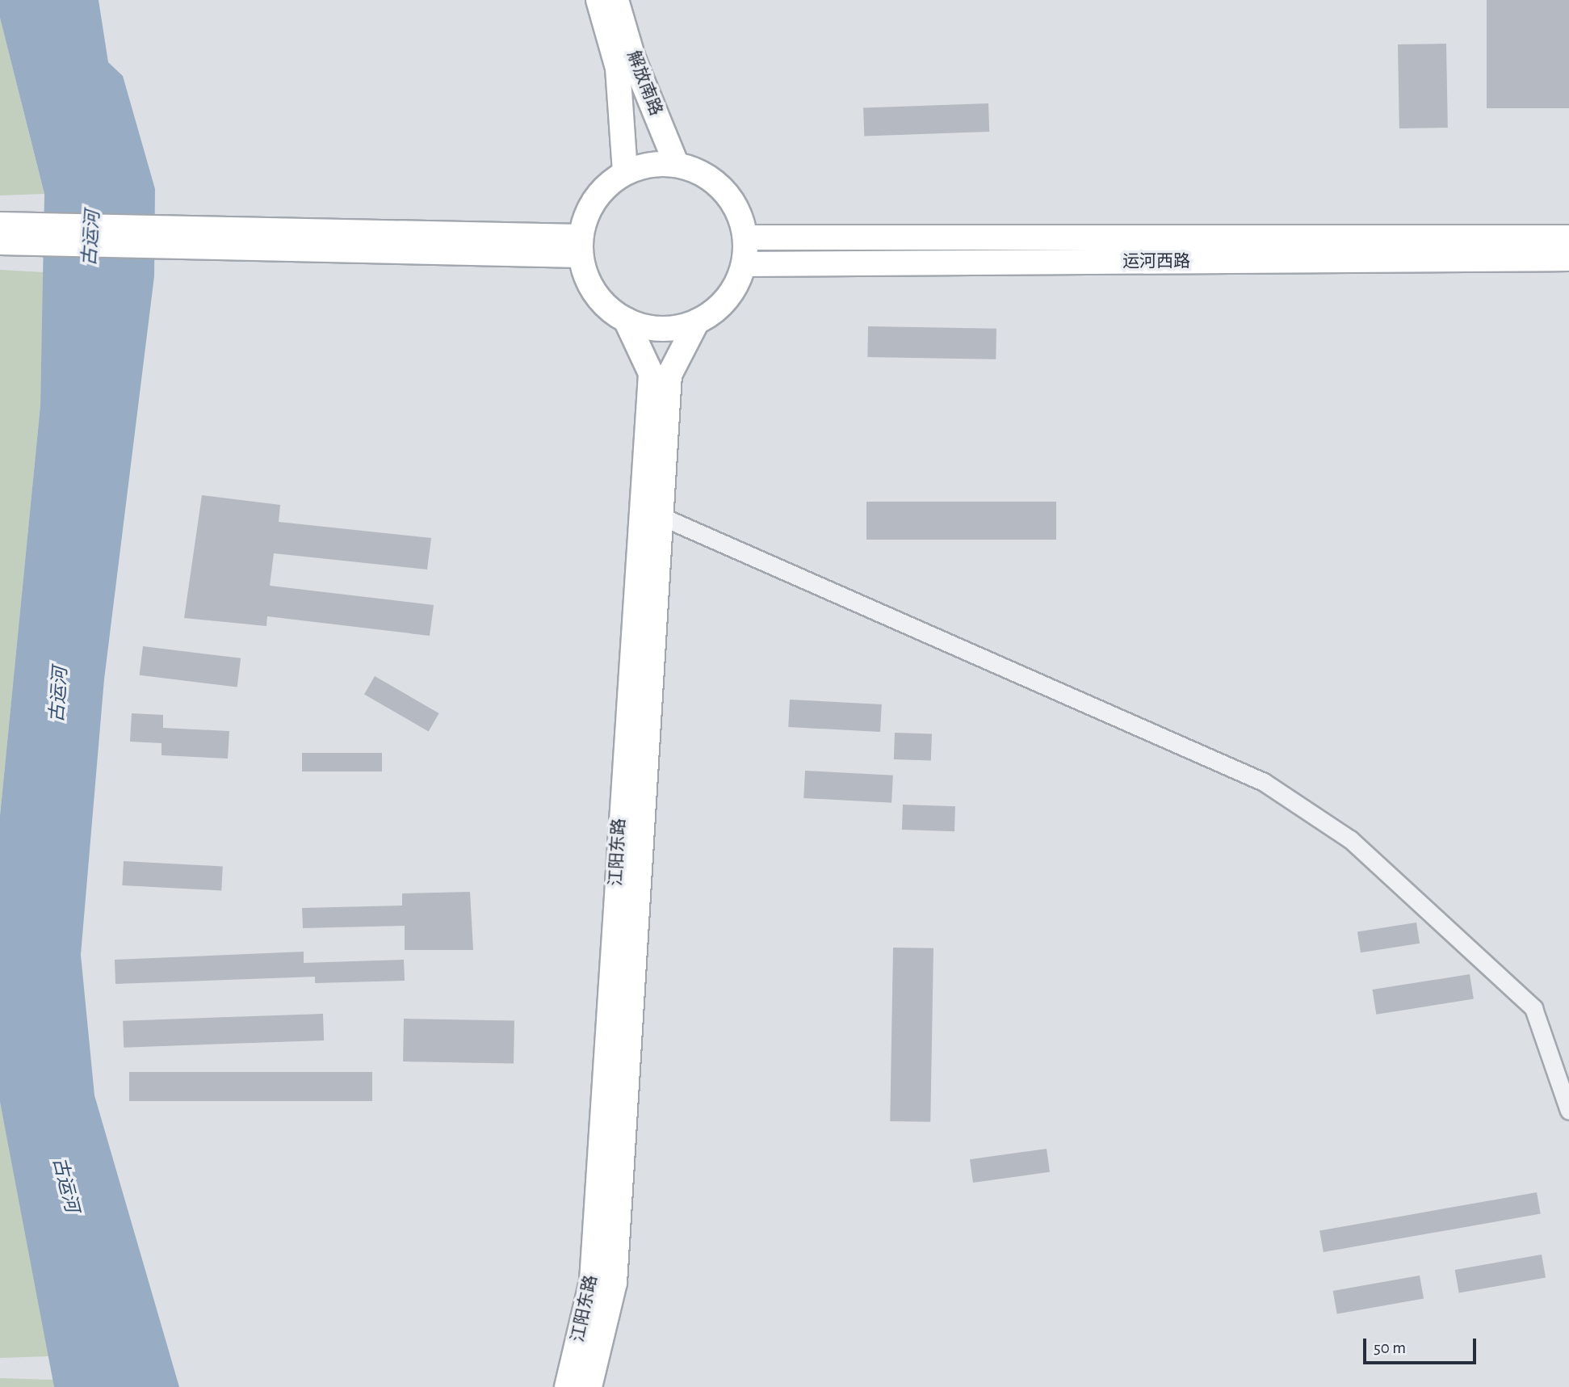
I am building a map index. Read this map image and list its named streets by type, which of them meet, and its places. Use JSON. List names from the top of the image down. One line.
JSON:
{"streets":{"main road":["解放南路","运河西路","江阳东路"]},"crossings":[["解放南路","运河西路"],["解放南路","江阳东路"],["运河西路","江阳东路"]],"water":["古运河"],"scale_bar":"50 m"}
